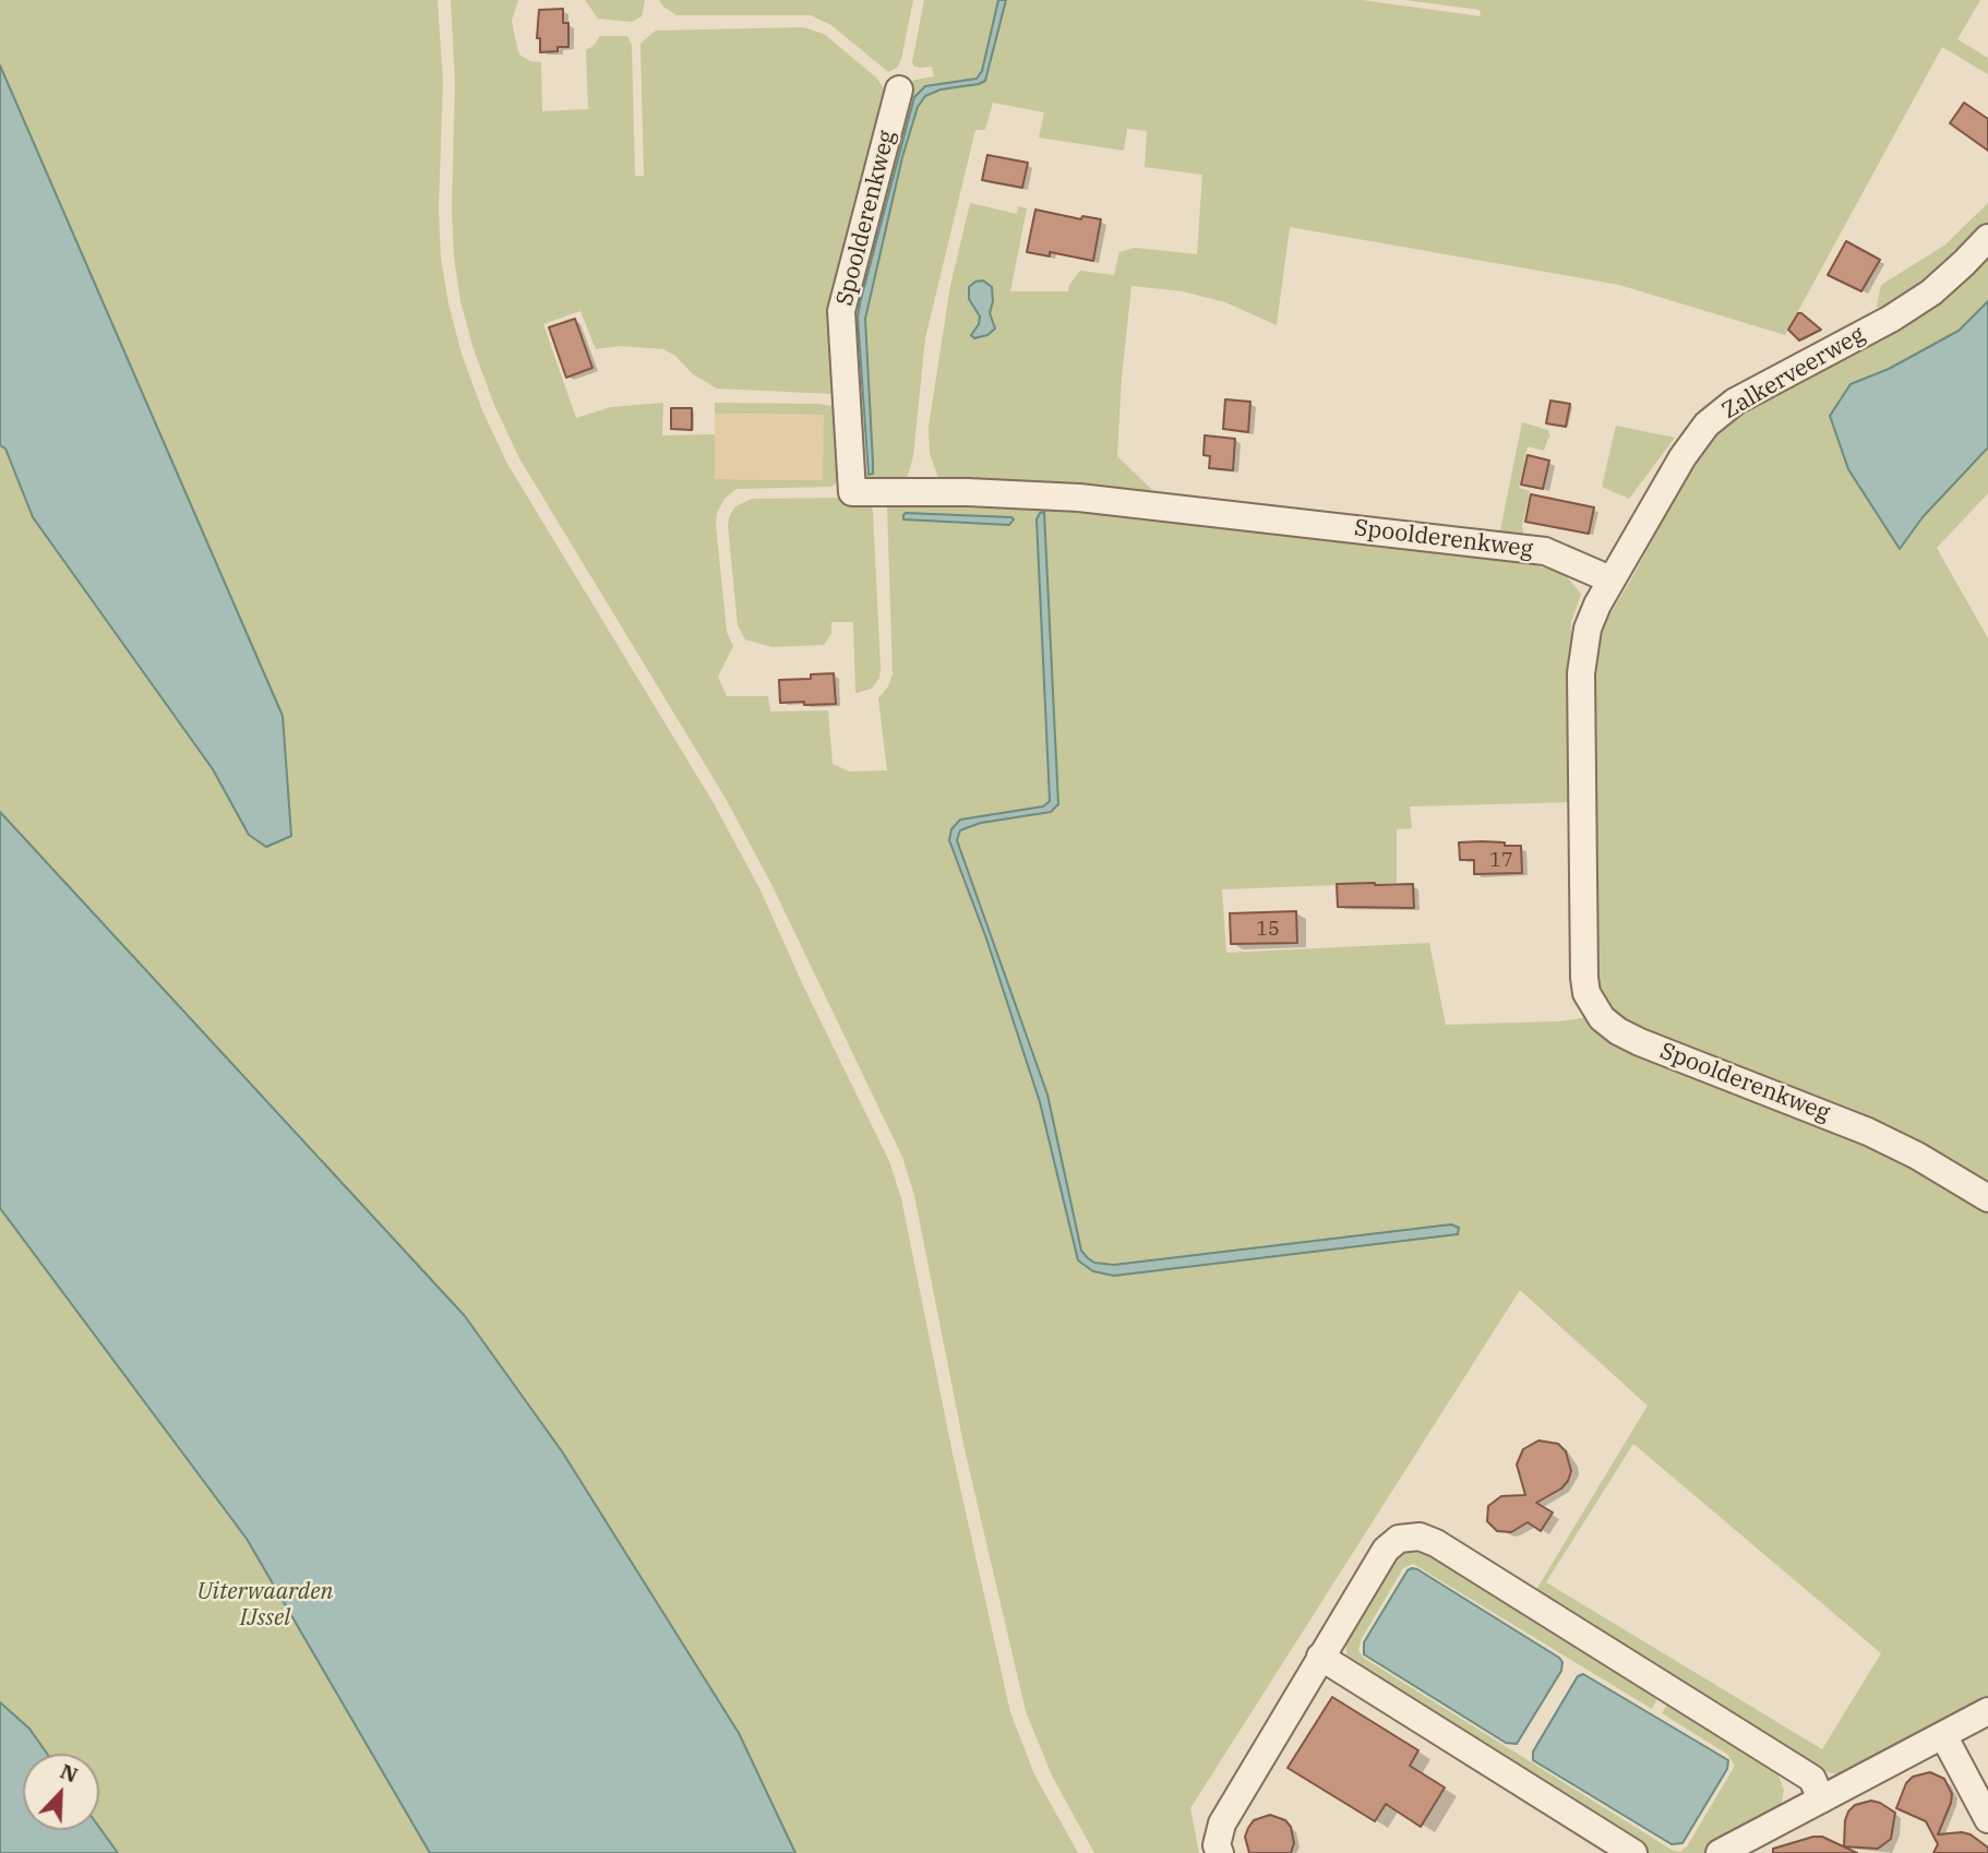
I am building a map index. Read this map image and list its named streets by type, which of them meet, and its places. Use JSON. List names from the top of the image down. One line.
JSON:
{"streets":{"street":["Spoolderenkweg","Zalkerveerweg"]},"crossings":[["Spoolderenkweg","Zalkerveerweg"]],"parks":["Uiterwaarden IJssel"],"house_numbers":["17","15"],"north":"top right"}
